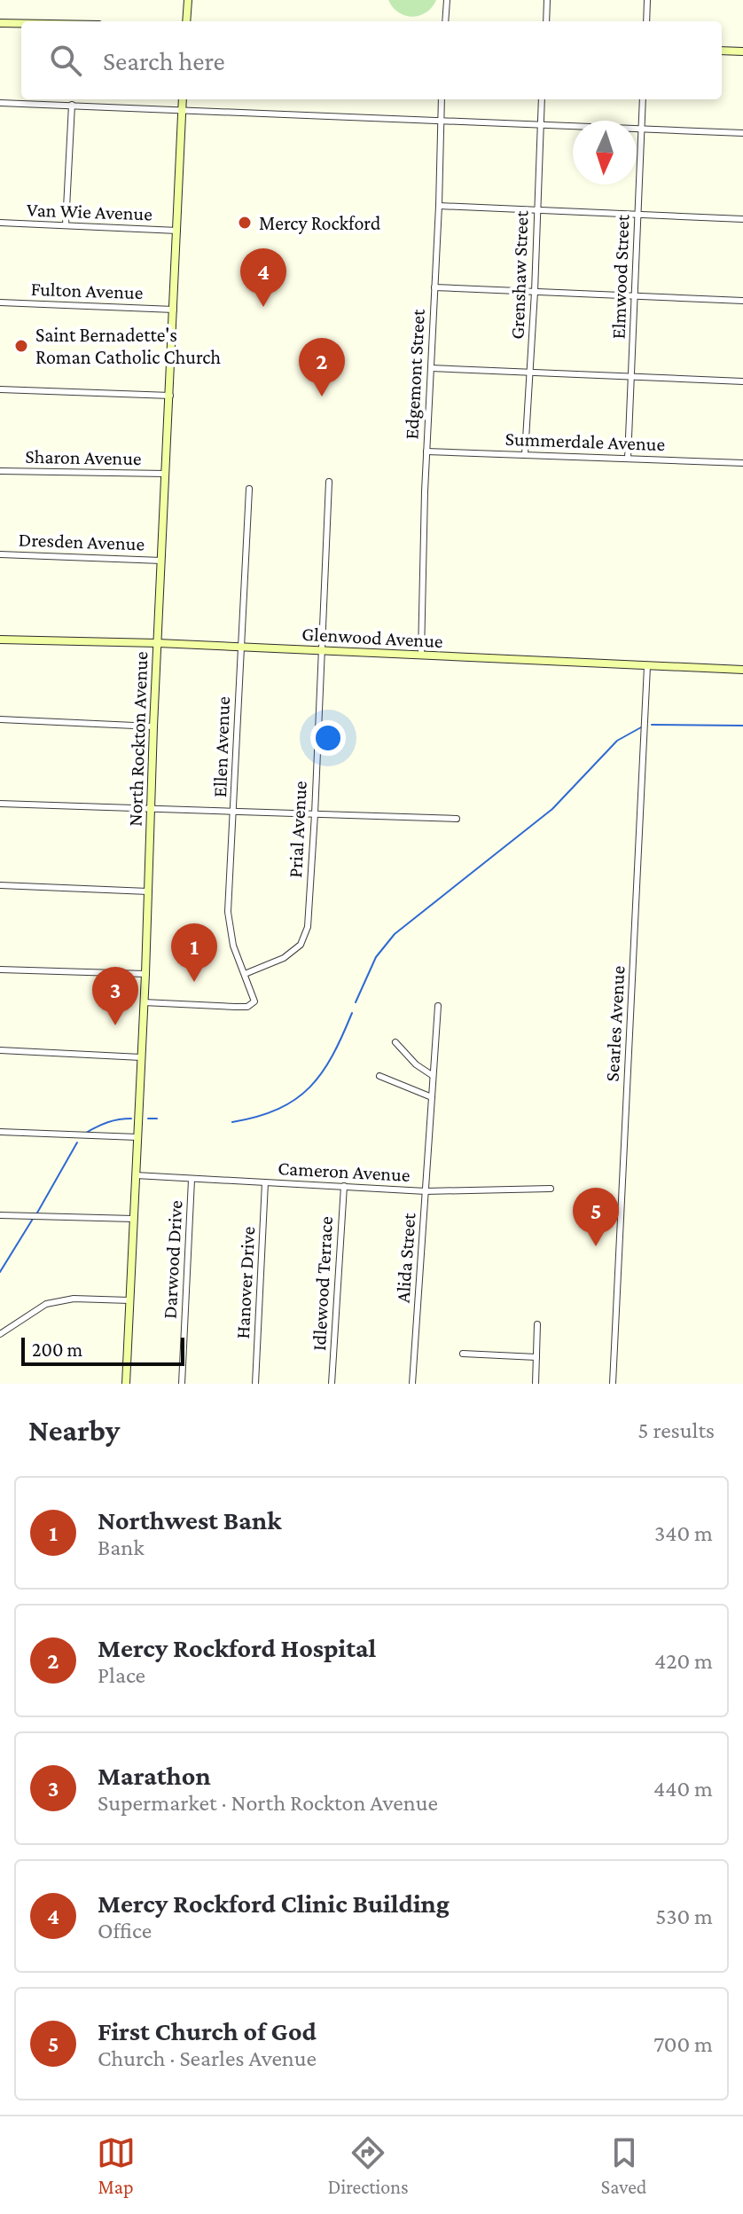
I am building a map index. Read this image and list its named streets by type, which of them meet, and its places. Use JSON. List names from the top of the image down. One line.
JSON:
{"streets":{"main road":["Glenwood Avenue","North Rockton Avenue"],"street":["Van Wie Avenue","Grenshaw Street","Elmwood Street","Fulton Avenue","Edgemont Street","Summerdale Avenue","Sharon Avenue","Dresden Avenue","Ellen Avenue","Prial Avenue","Searles Avenue","Cameron Avenue","Alida Street","Darwood Drive","Hanover Drive","Idlewood Terrace"]},"crossings":[["Van Wie Avenue","North Rockton Avenue"],["Grenshaw Street","Summerdale Avenue"],["Elmwood Street","Summerdale Avenue"],["Fulton Avenue","North Rockton Avenue"],["Edgemont Street","Summerdale Avenue"],["Edgemont Street","Glenwood Avenue"],["Sharon Avenue","North Rockton Avenue"],["Dresden Avenue","North Rockton Avenue"],["Glenwood Avenue","North Rockton Avenue"],["Glenwood Avenue","Ellen Avenue"],["Glenwood Avenue","Prial Avenue"],["Glenwood Avenue","Searles Avenue"],["North Rockton Avenue","Ellen Avenue"],["North Rockton Avenue","Cameron Avenue"],["Ellen Avenue","Prial Avenue"],["Cameron Avenue","Alida Street"],["Cameron Avenue","Darwood Drive"],["Cameron Avenue","Hanover Drive"],["Cameron Avenue","Idlewood Terrace"]],"places":["Mercy Rockford","Saint Bernadette's Roman Catholic Church"],"scale_bar":"200 m","north":"bottom","page":{"search":"Search here","pins":["4","2","1","3","5"],"scale":"200 m","heading":["Nearby","5 results"],"list":[{"mark":"1","name":"Northwest Bank","note":"Bank","value":"340 m"},{"mark":"2","name":"Mercy Rockford Hospital","note":"Place","value":"420 m"},{"mark":"3","name":"Marathon","note":"Supermarket · North Rockton Avenue","value":"440 m"},{"mark":"4","name":"Mercy Rockford Clinic Building","note":"Office","value":"530 m"},{"mark":"5","name":"First Church of God","note":"Church · Searles Avenue","value":"700 m"}],"nav":["Map","Directions","Saved"]}}
